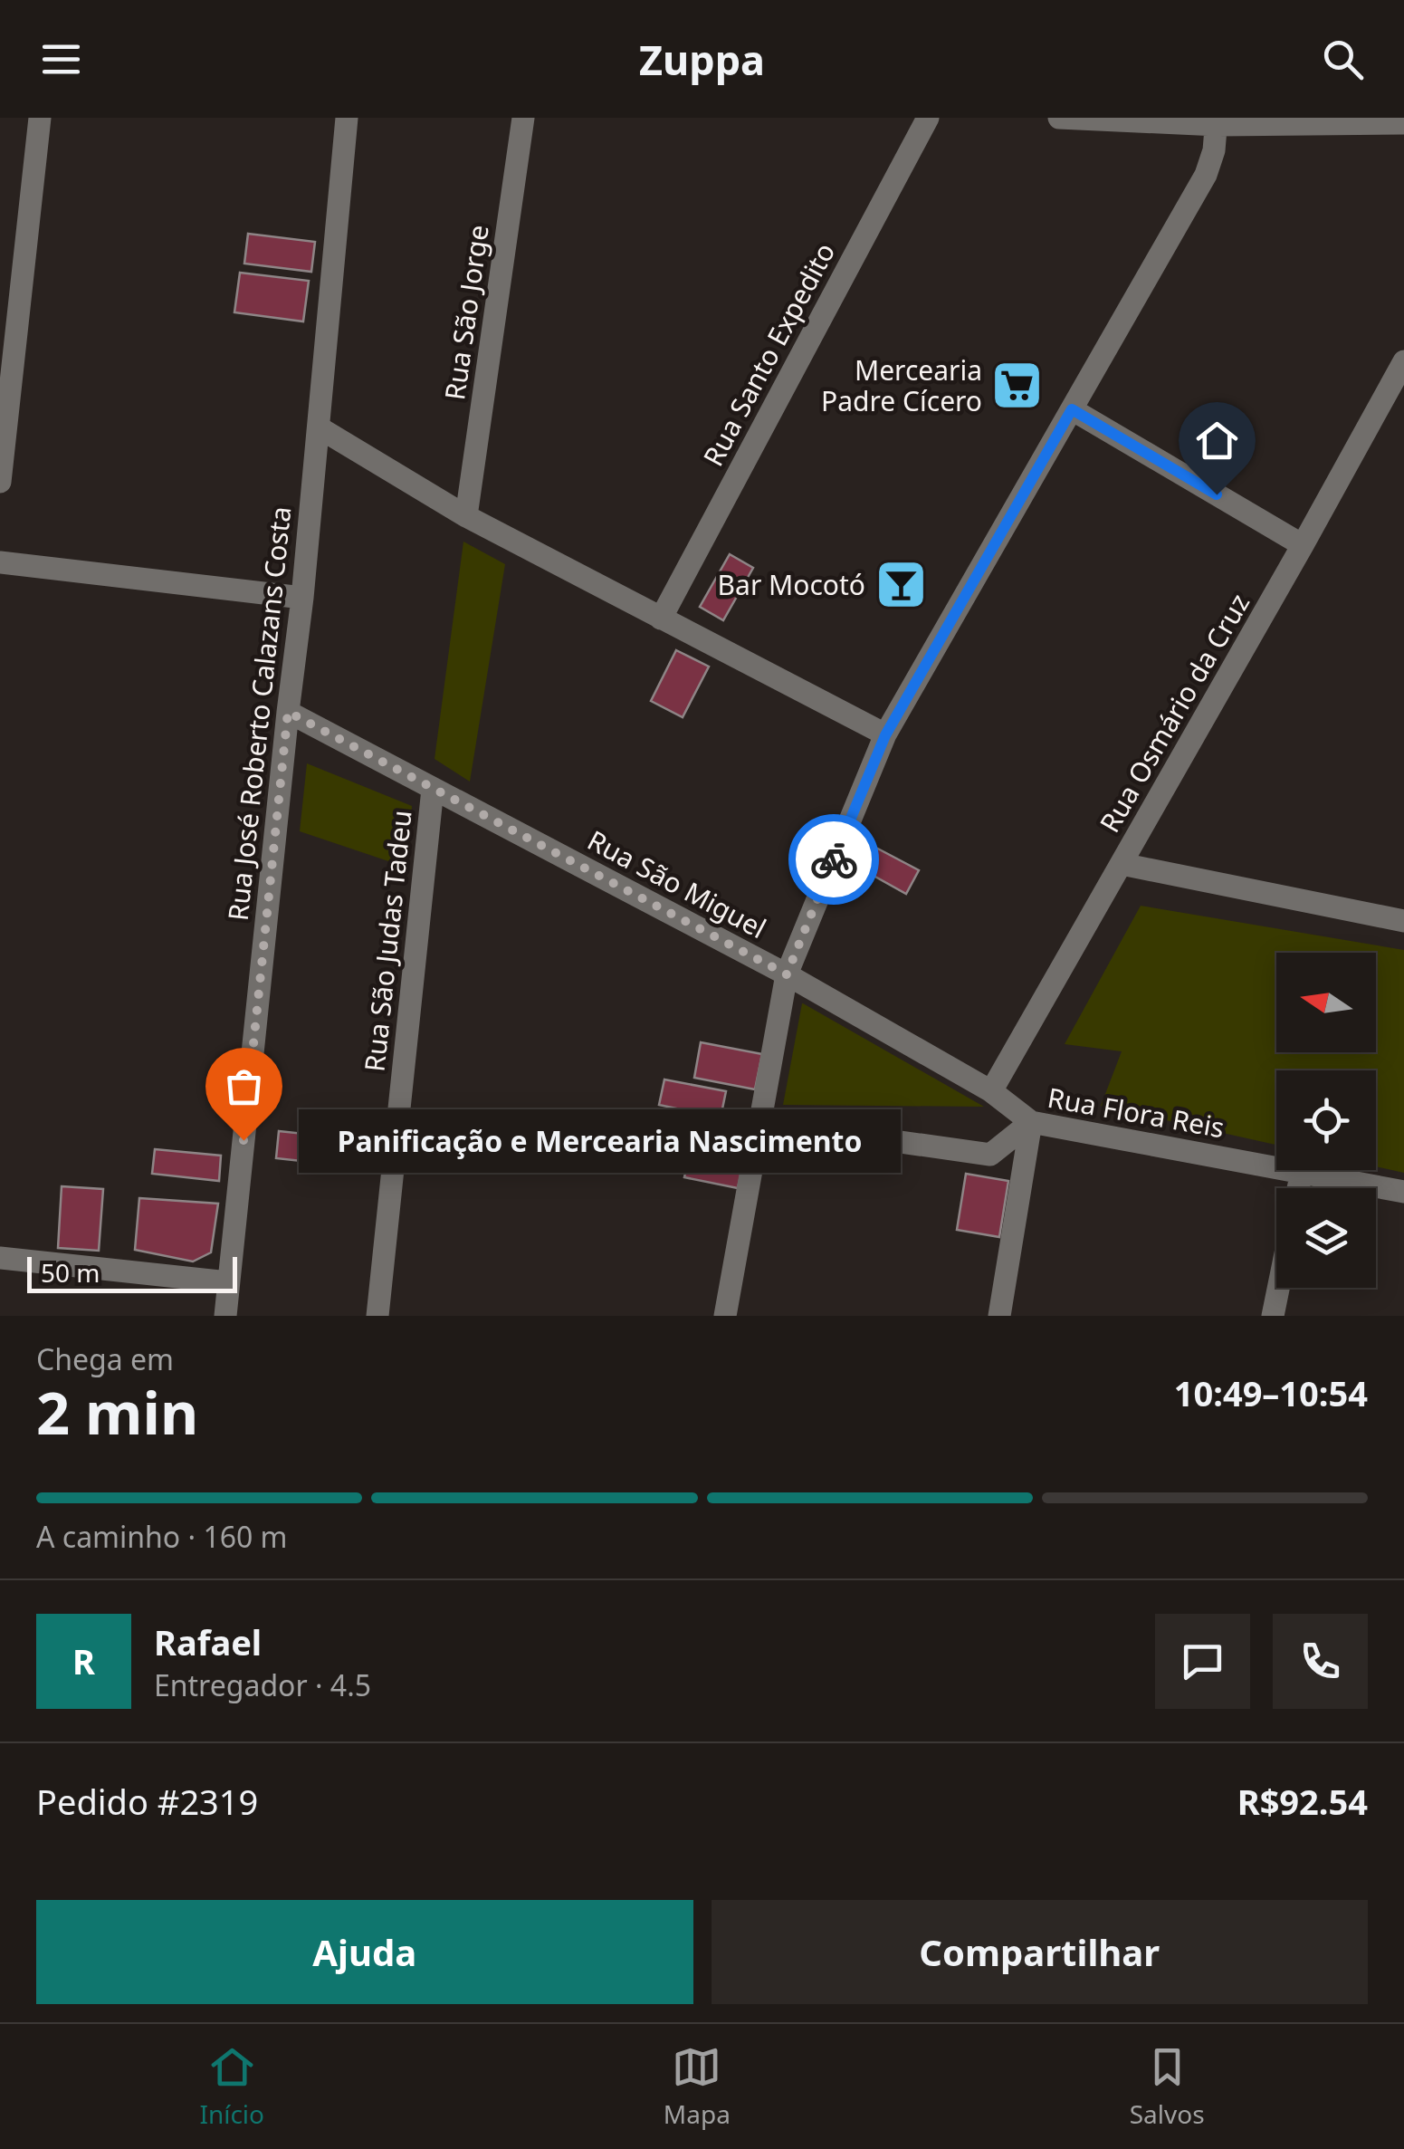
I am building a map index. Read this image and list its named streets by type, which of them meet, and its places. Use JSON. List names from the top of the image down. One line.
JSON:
{"streets":{"street":["Rua São Jorge","Rua Santo Expedito","Rua Osmário da Cruz","Rua José Roberto Calazans Costa","Rua São Miguel","Rua São Judas Tadeu","Rua Flora Reis"]},"crossings":[["Rua Osmário da Cruz","Rua São Miguel"],["Rua José Roberto Calazans Costa","Rua São Miguel"],["Rua São Miguel","Rua São Judas Tadeu"],["Rua São Miguel","Rua Flora Reis"]],"places":{"supermarket":["Mercearia Padre Cícero"],"bar":["Bar Mocotó"],"other":["Panificação e Mercearia Nascimento"]},"scale_bar":"50 m","north":"left","page":{"header":"Zuppa","bubble":"Panificação e Mercearia Nascimento","scale":"50 m","heading":["2 min","Chega em","10:49–10:54"],"panel":["Rafael","Entregador · 4.5","Pedido #2319","R$92.54"],"bar":"A caminho · 160 m","round":"R","buttons":["Ajuda","Compartilhar"],"tabs":["Início","Mapa","Salvos"]}}
